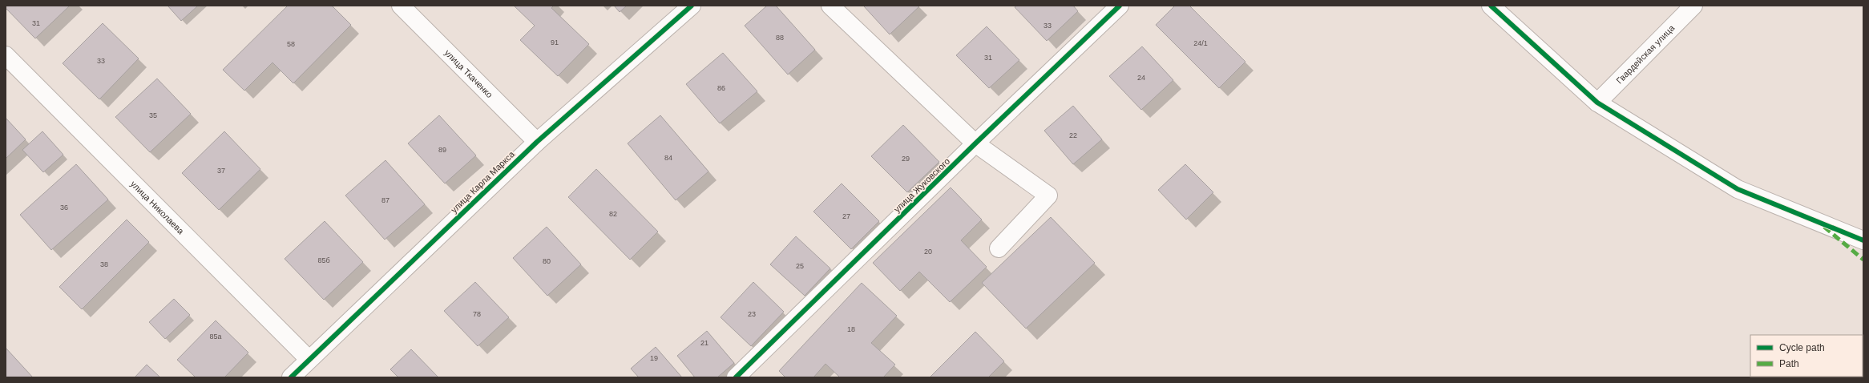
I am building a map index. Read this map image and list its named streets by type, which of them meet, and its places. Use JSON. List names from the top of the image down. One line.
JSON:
{"streets":{"street":["Гвардейская улица","улица Ткаченко","улица Карла Маркса","улица Жуковского","улица Николаева"]},"crossings":[["улица Ткаченко","улица Карла Маркса"],["улица Карла Маркса","улица Николаева"]],"house_numbers":["31","33","88","91","24/1","58","31","33","24","86","35","22","89","84","29","37","87","36","82","27","20","85б","80","38","25","78","23","18","85а","21","19"],"legend":["Cycle path","Path"]}
